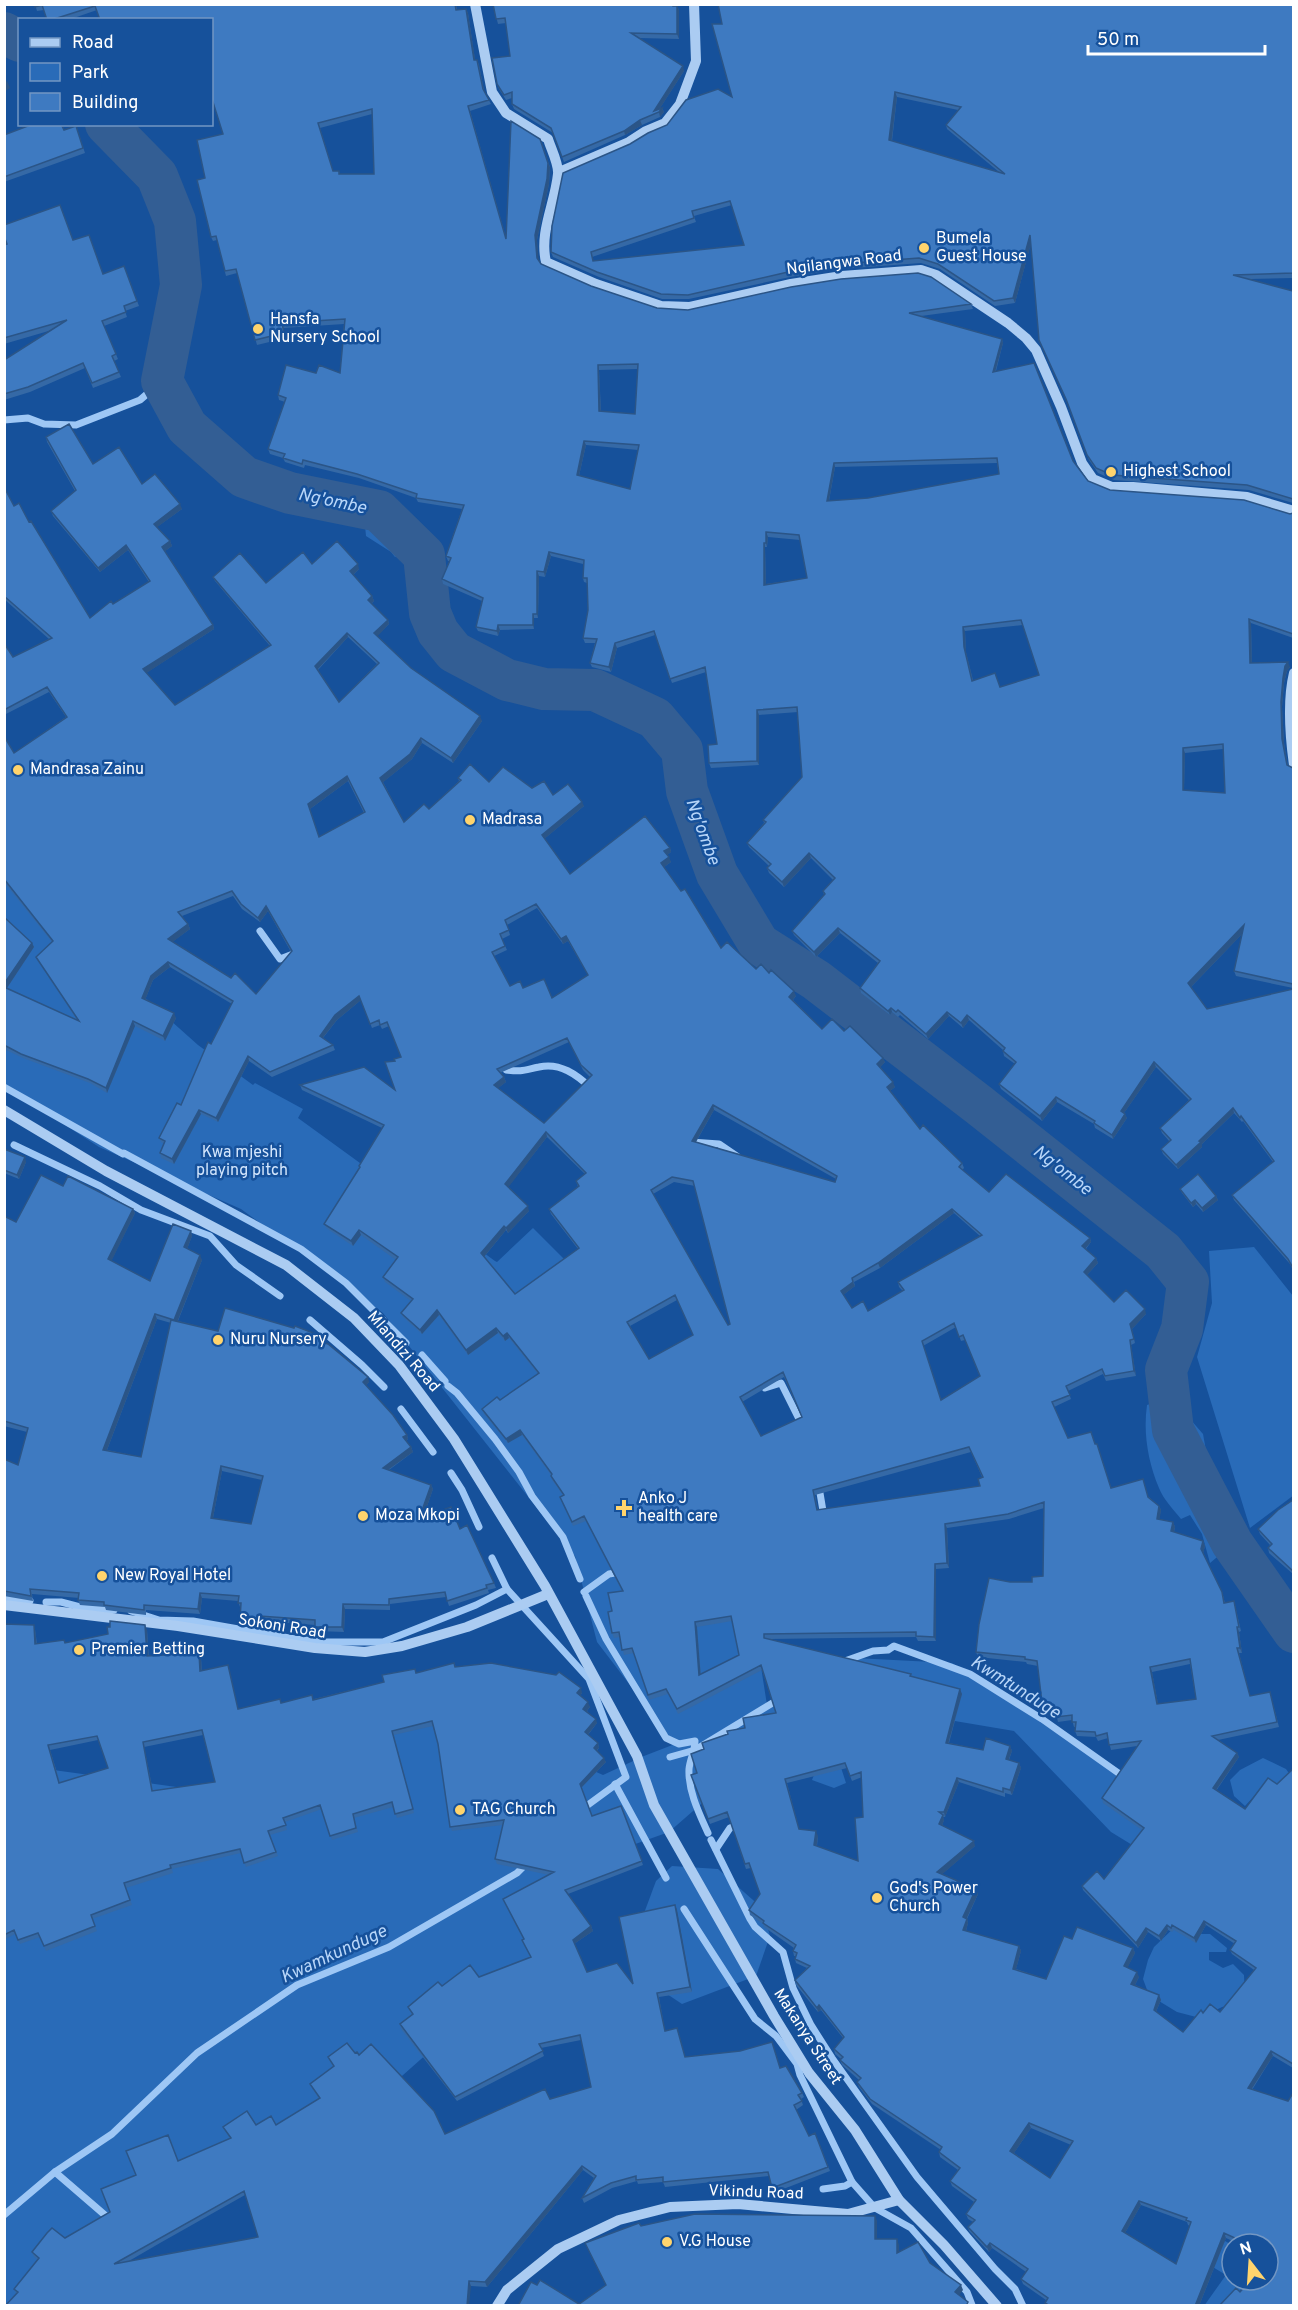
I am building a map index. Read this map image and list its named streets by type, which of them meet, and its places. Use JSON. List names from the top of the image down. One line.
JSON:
{"streets":{"street":["Ngilangwa Road","Mlandizi Road","Sokoni Road","Makanya Street","Vikindu Road"]},"crossings":[["Mlandizi Road","Sokoni Road"],["Mlandizi Road","Makanya Street"],["Makanya Street","Vikindu Road"]],"water":["Ng'ombe","Kwmtunduge","Kwamkunduge"],"parks":["Kwa mjeshi playing pitch"],"places":{"other":["Bumela Guest House","Hansfa Nursery School","Highest School","Mandrasa Zainu","Madrasa","Nuru Nursery","Moza Mkopi","New Royal Hotel","Premier Betting","TAG Church","God's Power Church","V.G House"],"health":["Anko J health care"]},"legend":["Road","Park","Building"],"scale_bar":"50 m","north":"top"}
